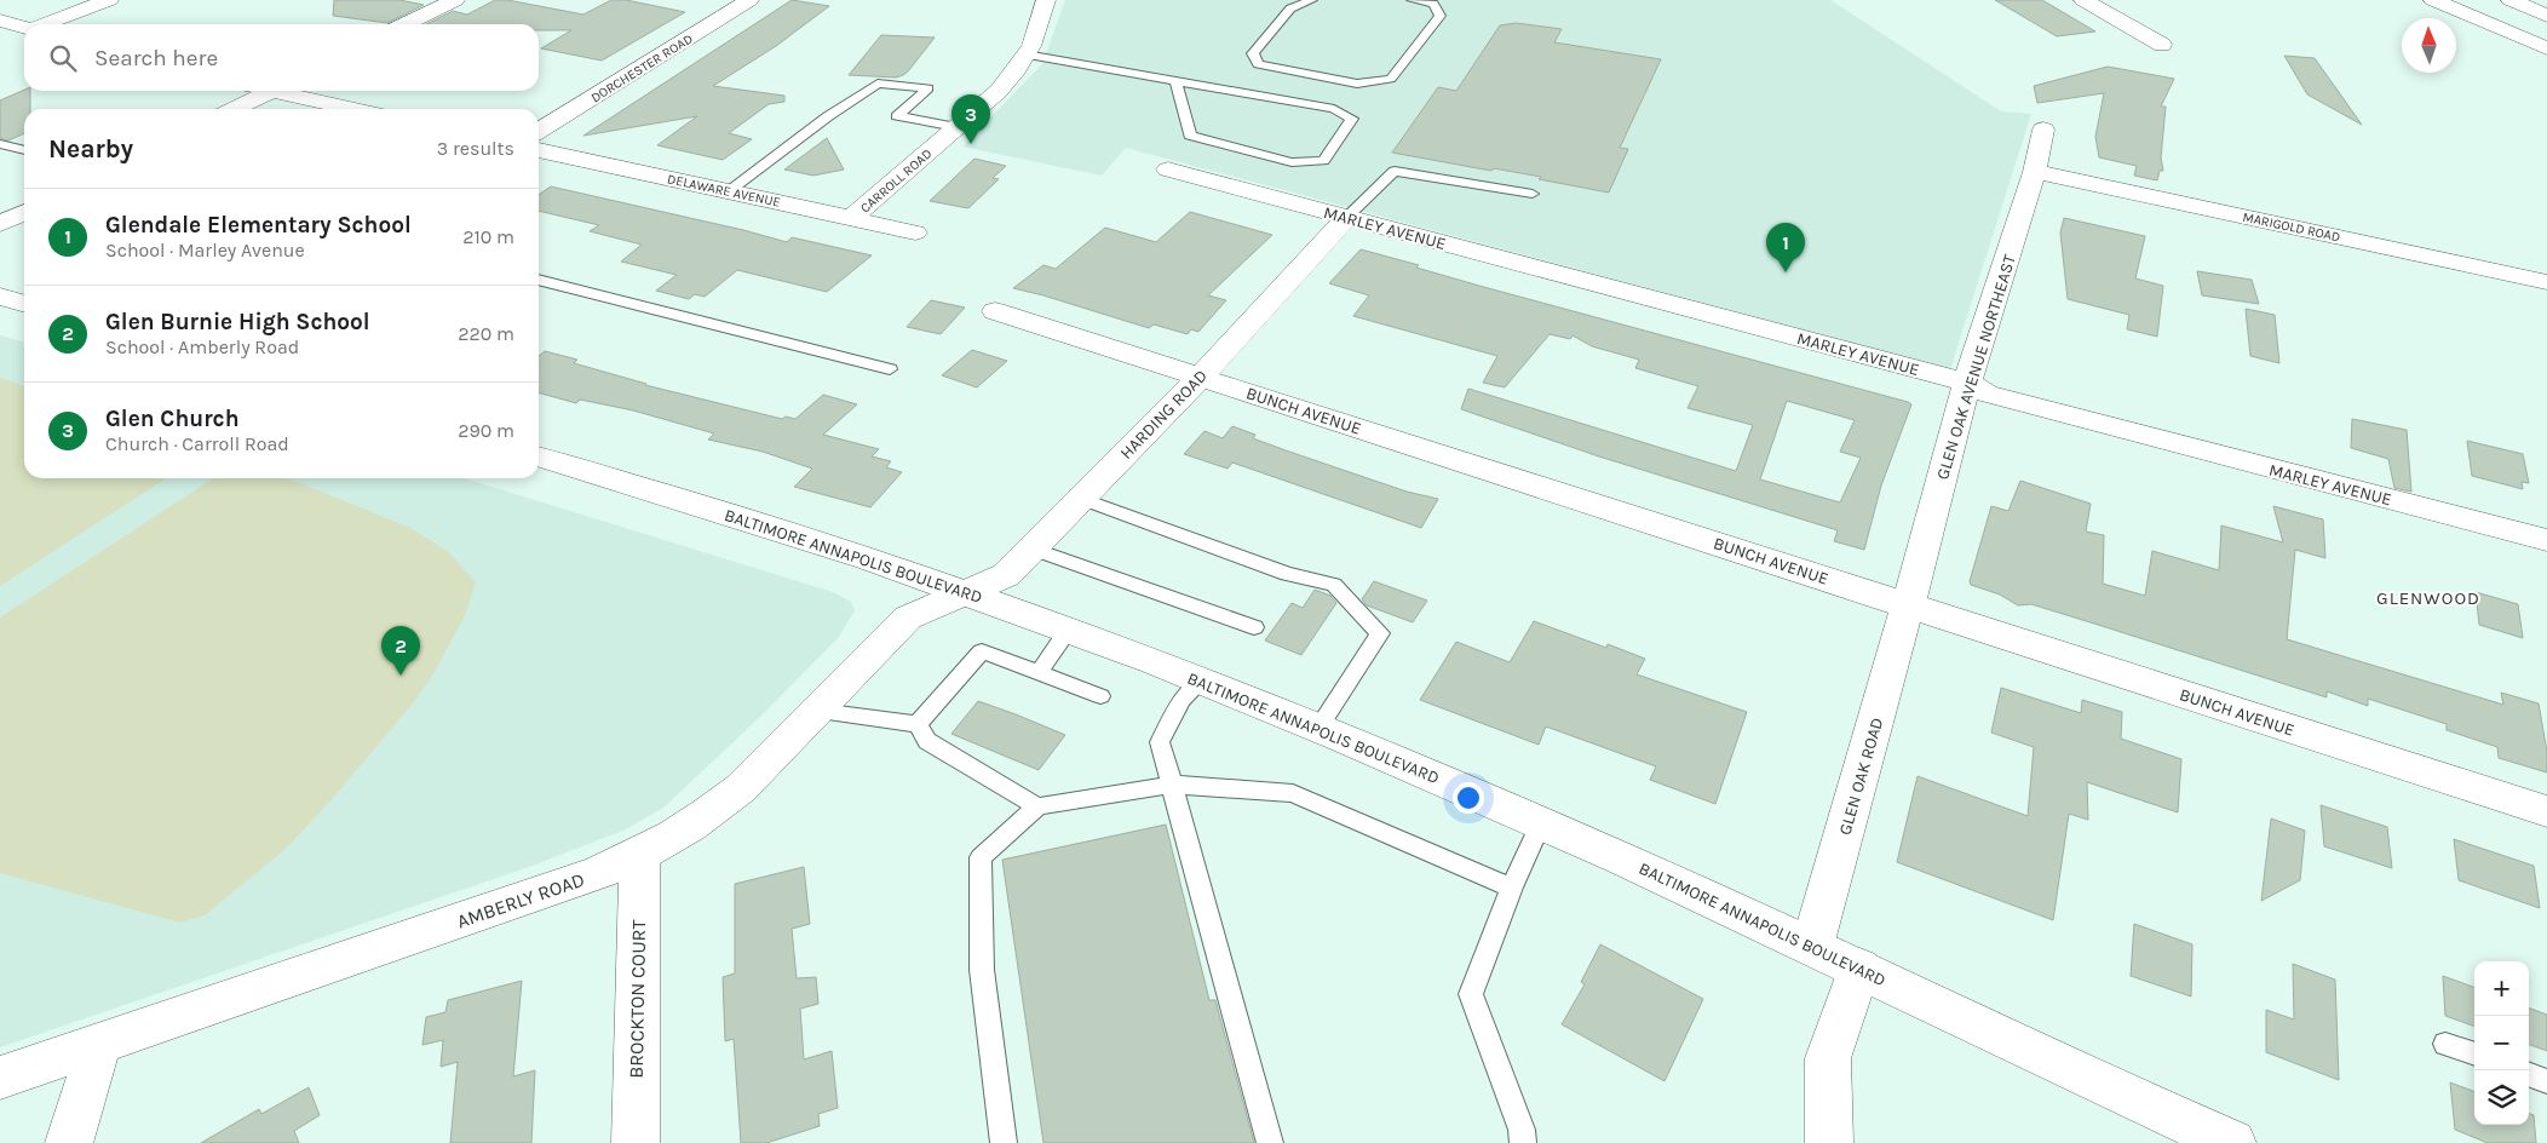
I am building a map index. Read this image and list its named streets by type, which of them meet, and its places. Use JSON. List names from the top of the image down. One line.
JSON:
{"streets":{"main road":["DORCHESTER ROAD","CARROLL ROAD","DELAWARE AVENUE","MARIGOLD ROAD","MARLEY AVENUE","GLEN OAK AVENUE NORTHEAST","BUNCH AVENUE","HARDING ROAD","BALTIMORE ANNAPOLIS BOULEVARD","GLEN OAK ROAD","AMBERLY ROAD","BROCKTON COURT"]},"crossings":[["CARROLL ROAD","DELAWARE AVENUE"],["MARIGOLD ROAD","GLEN OAK AVENUE NORTHEAST"],["MARLEY AVENUE","GLEN OAK AVENUE NORTHEAST"],["MARLEY AVENUE","HARDING ROAD"],["GLEN OAK AVENUE NORTHEAST","BUNCH AVENUE"],["GLEN OAK AVENUE NORTHEAST","GLEN OAK ROAD"],["BUNCH AVENUE","HARDING ROAD"],["BUNCH AVENUE","GLEN OAK ROAD"],["HARDING ROAD","BALTIMORE ANNAPOLIS BOULEVARD"],["HARDING ROAD","AMBERLY ROAD"],["BALTIMORE ANNAPOLIS BOULEVARD","GLEN OAK ROAD"],["BALTIMORE ANNAPOLIS BOULEVARD","AMBERLY ROAD"],["AMBERLY ROAD","BROCKTON COURT"]],"districts":["GLENWOOD"],"north":"top","page":{"search":"Search here","pins":["3","1","2"],"heading":["Nearby","3 results"],"list":[{"mark":"1","name":"Glendale Elementary School","note":"School · Marley Avenue","value":"210 m"},{"mark":"2","name":"Glen Burnie High School","note":"School · Amberly Road","value":"220 m"},{"mark":"3","name":"Glen Church","note":"Church · Carroll Road","value":"290 m"}],"map_buttons":["+","−"]}}
